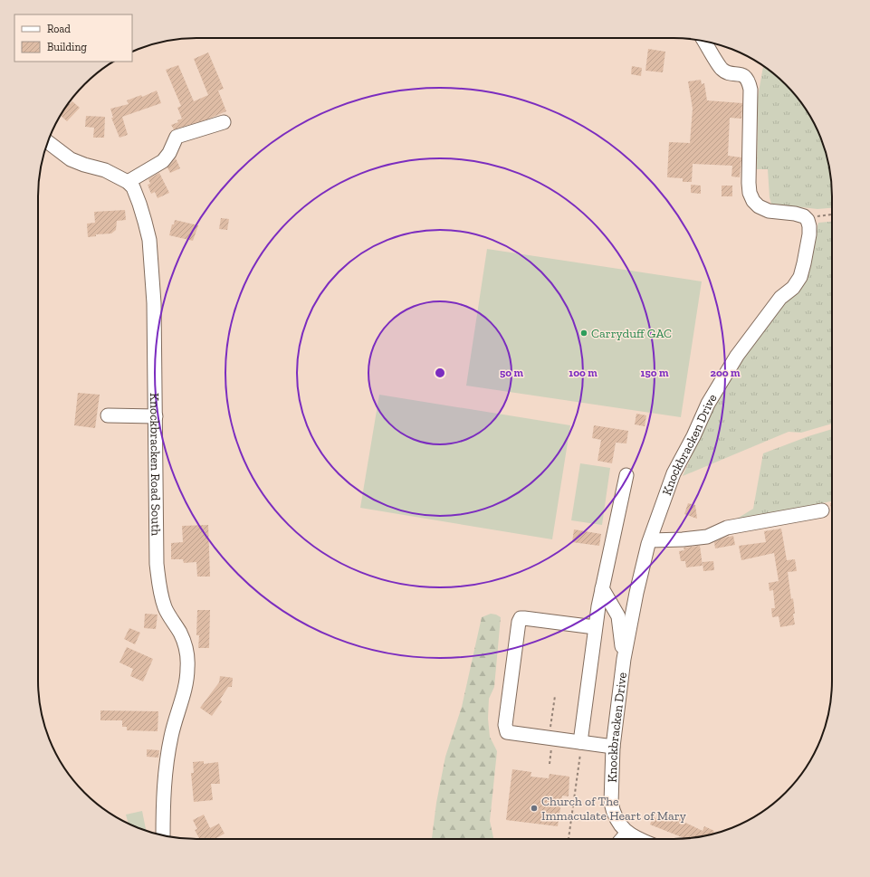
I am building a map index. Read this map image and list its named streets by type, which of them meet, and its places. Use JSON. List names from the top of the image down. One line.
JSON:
{"streets":{"street":["Knockbracken Drive","Knockbracken Road South"]},"places":["Carryduff GAC","Church of The Immaculate Heart of Mary"],"legend":["Road","Building"],"rings":["50 m","100 m","150 m","200 m"]}
